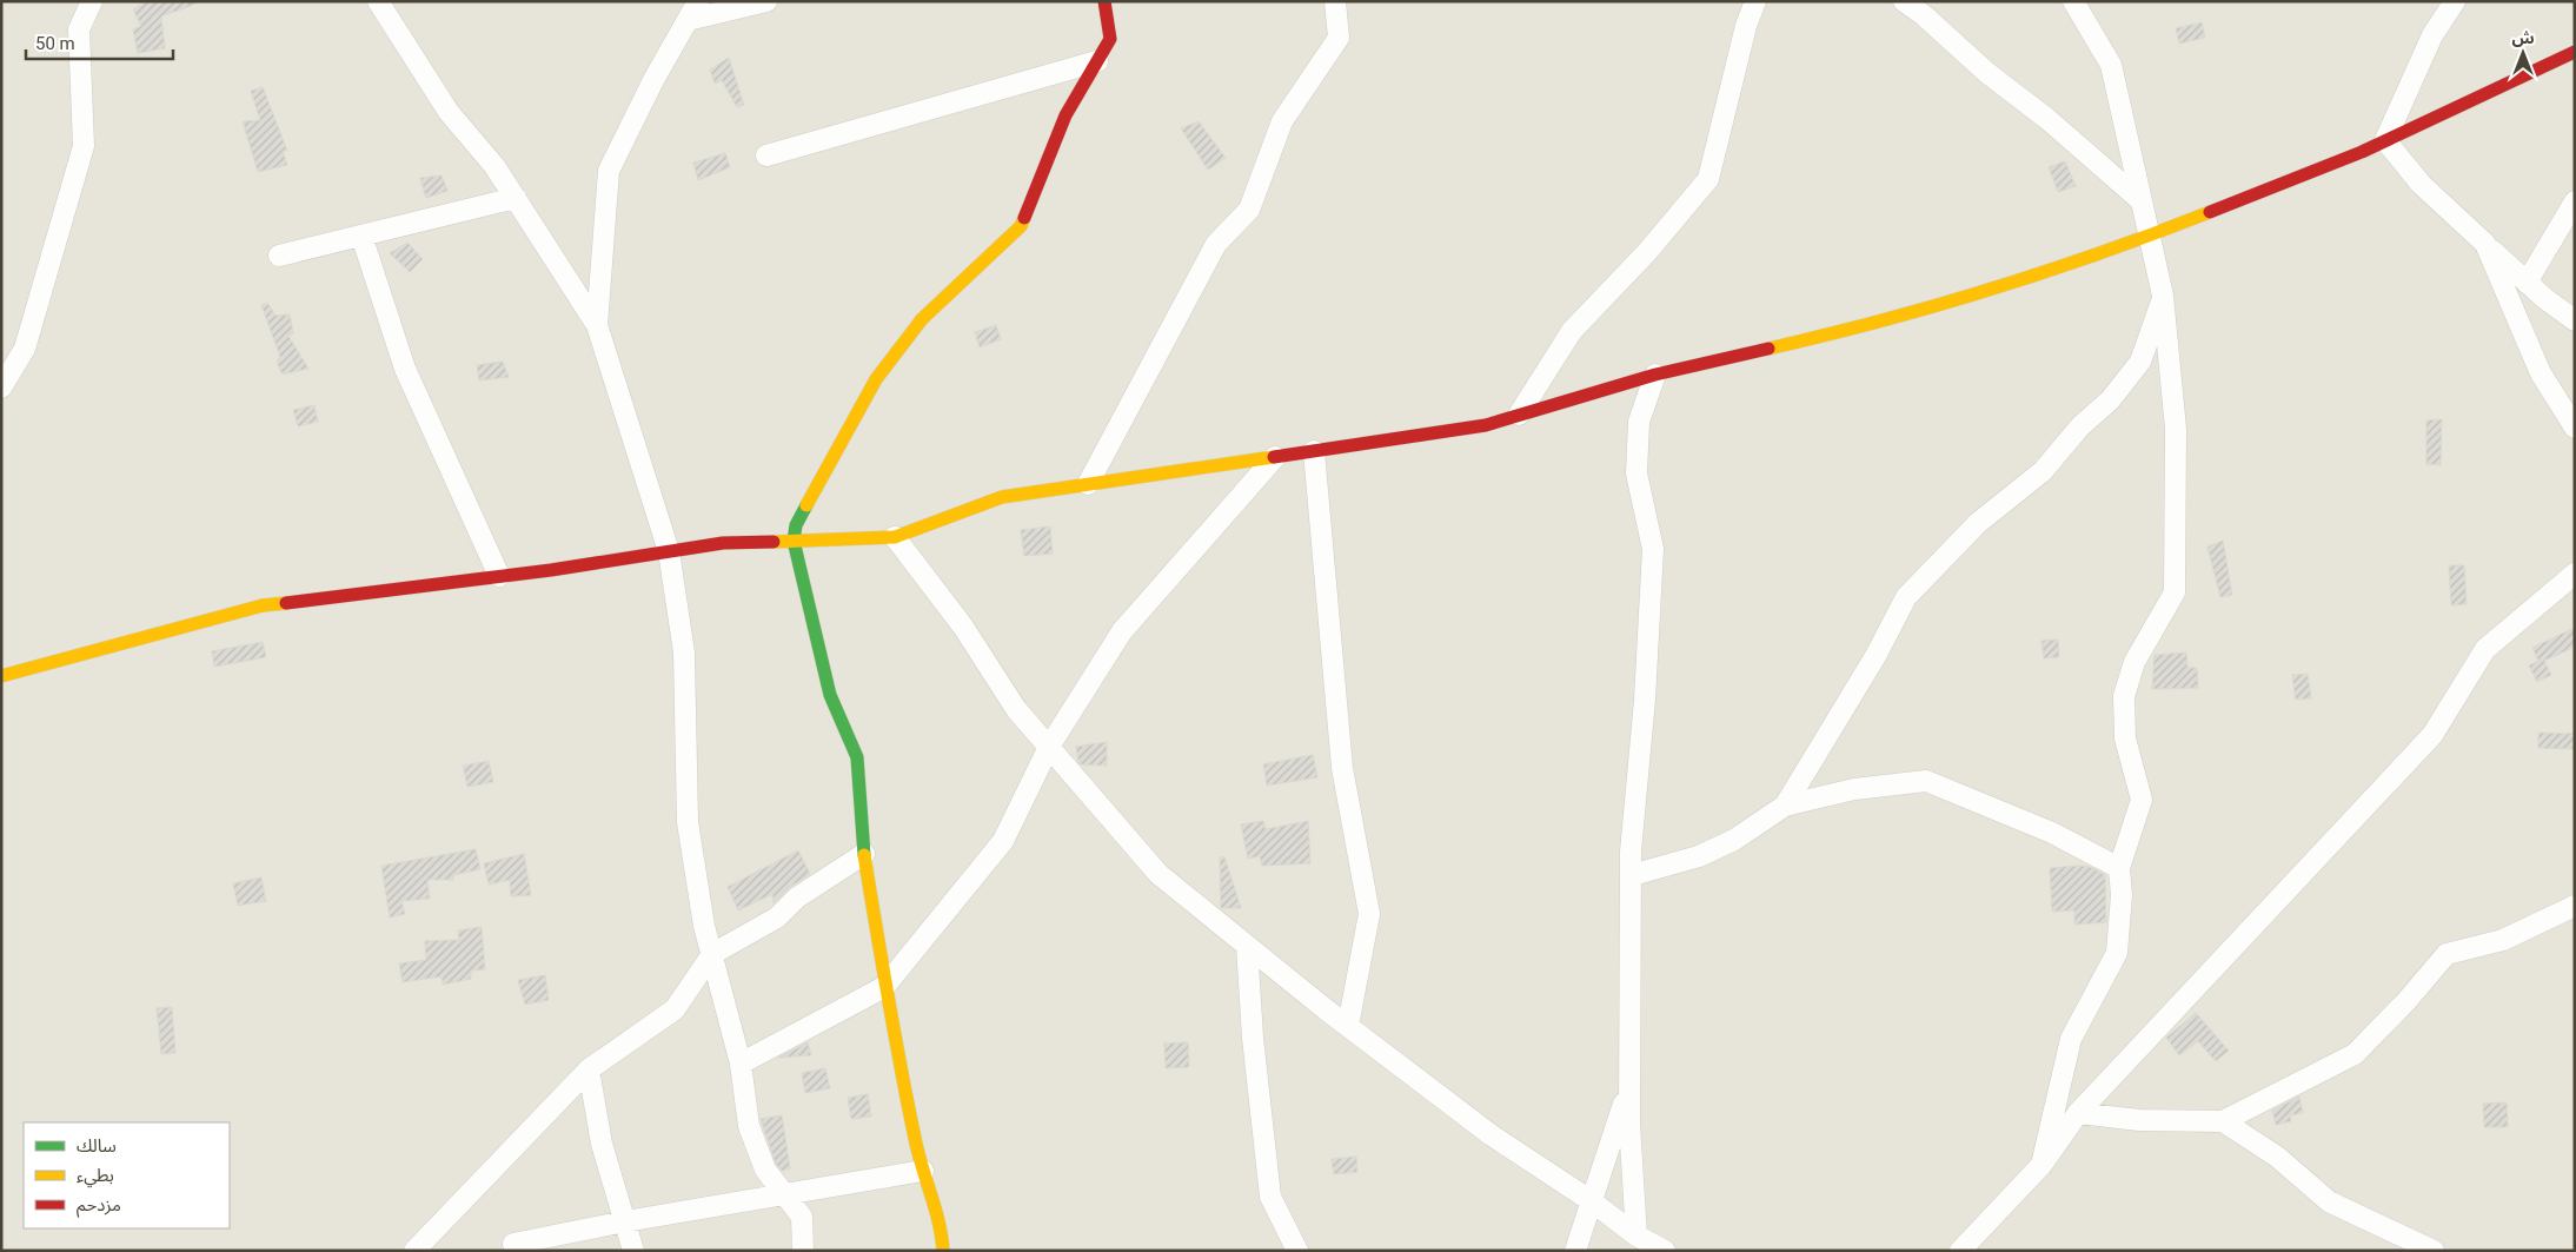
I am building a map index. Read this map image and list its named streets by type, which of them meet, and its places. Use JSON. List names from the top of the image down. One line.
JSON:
{"legend":["سالك","بطيء","مزدحم"],"scale_bar":"50 m","north":"top"}
